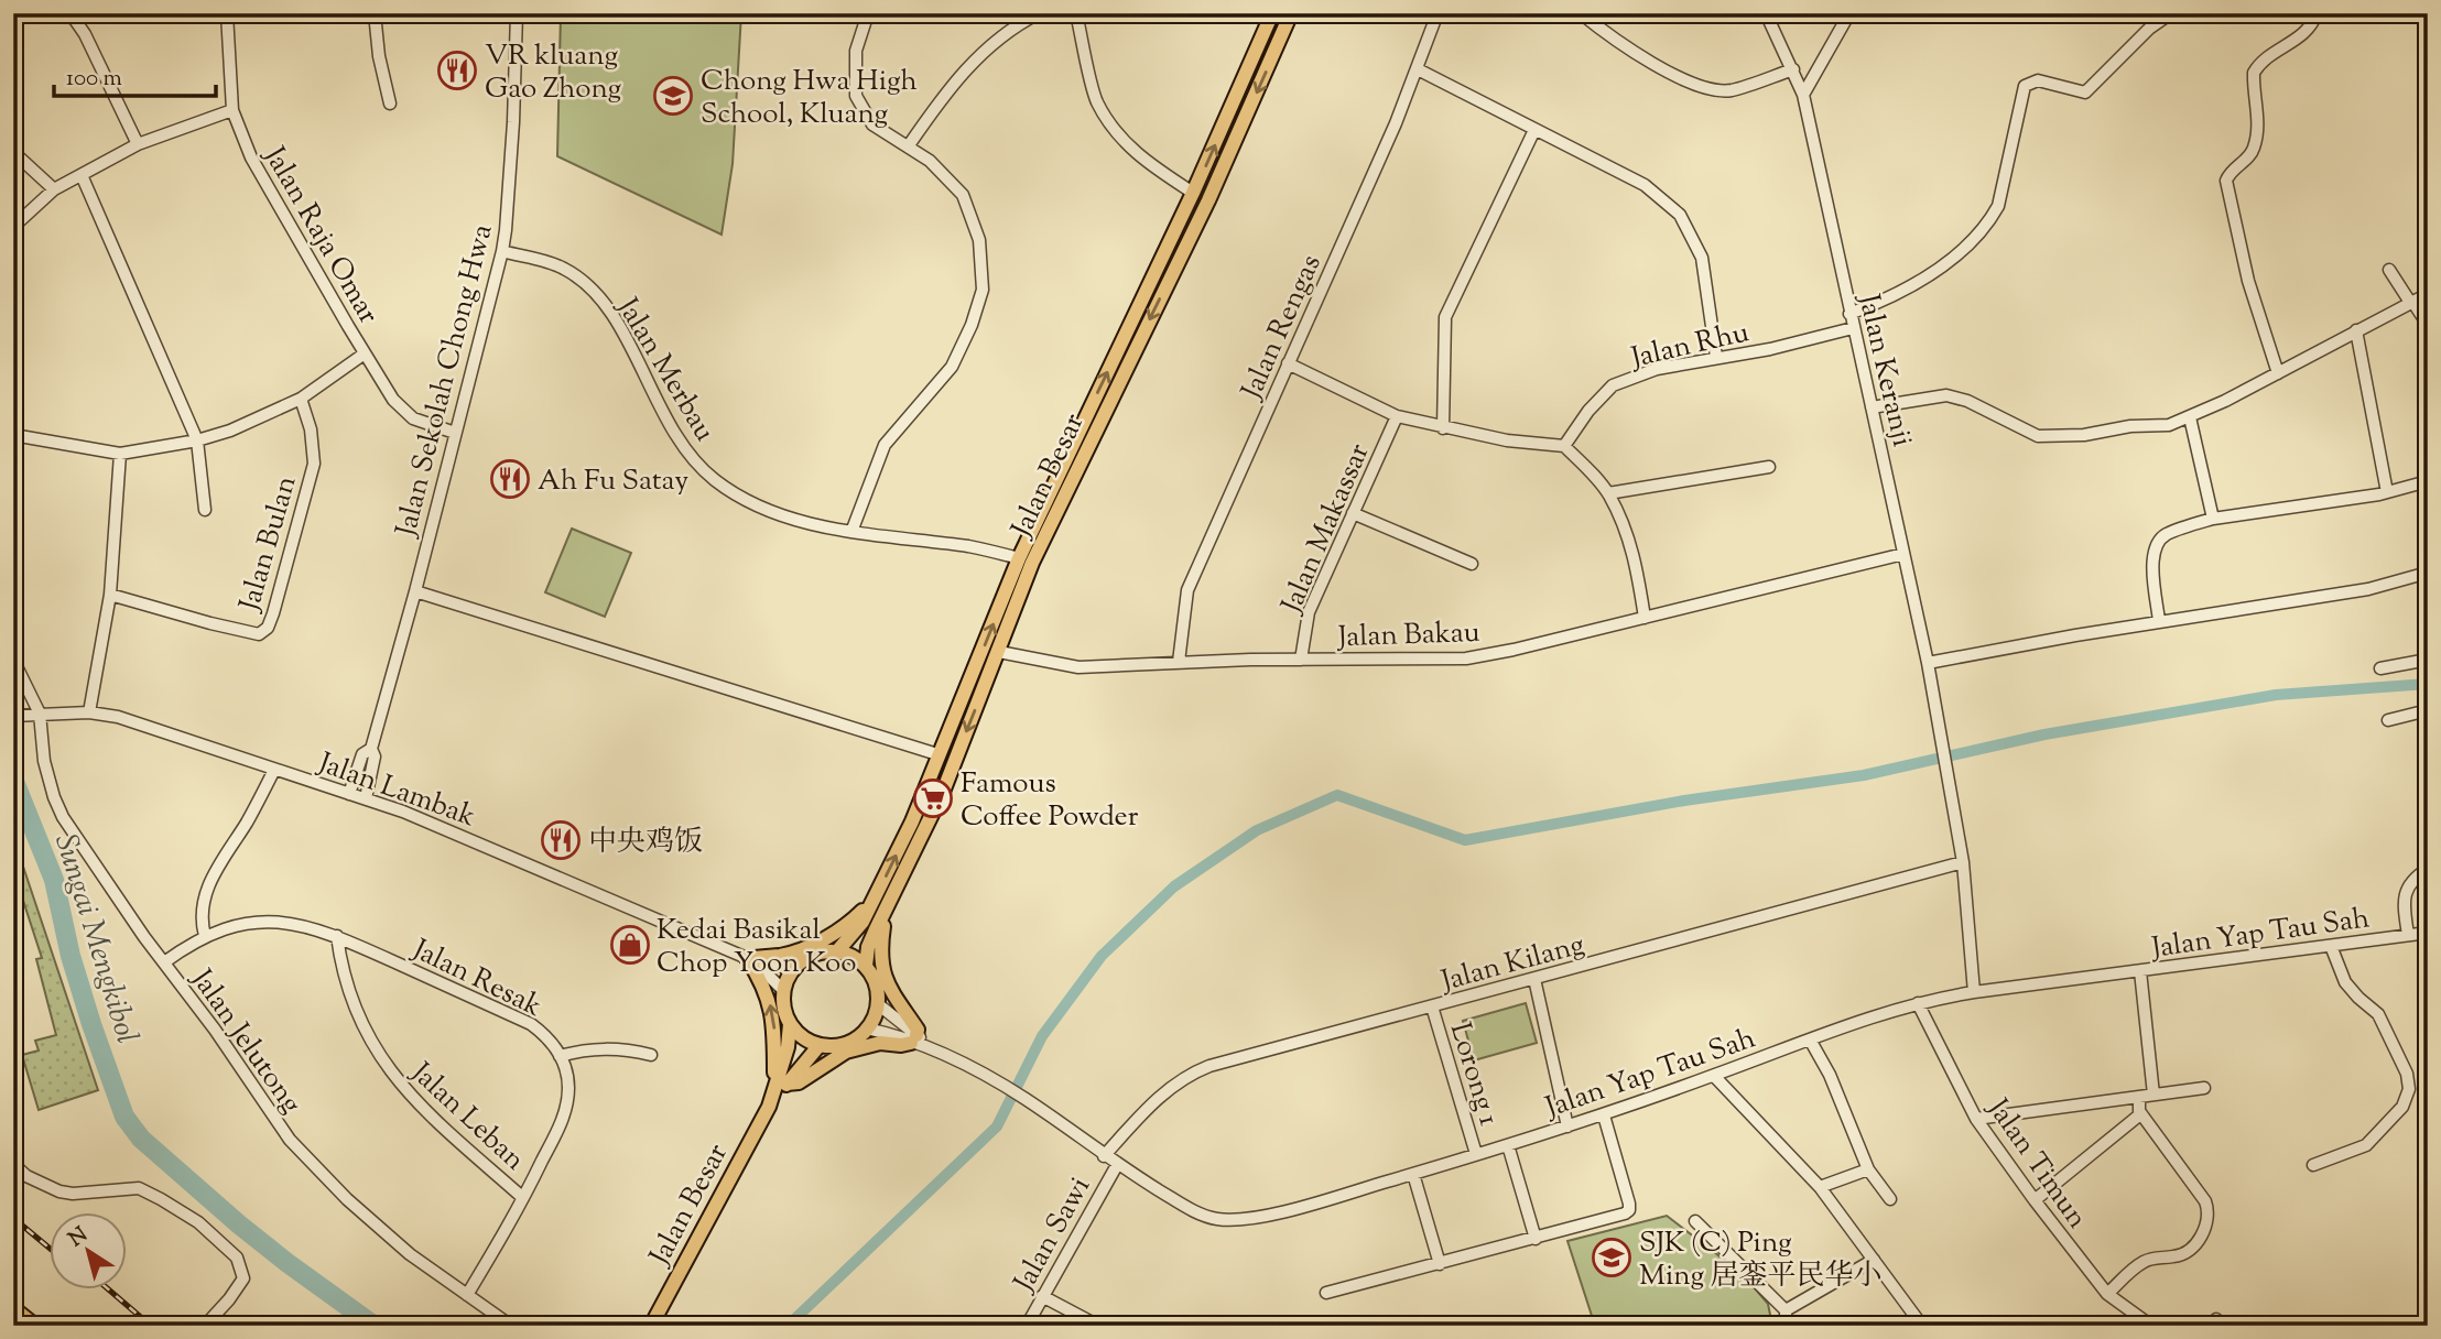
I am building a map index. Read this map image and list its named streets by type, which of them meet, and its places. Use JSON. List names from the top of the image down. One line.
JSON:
{"streets":{"main road":["Jalan Besar"],"street":["Jalan Raja Omar","Jalan Rengas","Jalan Rhu","Jalan Merbau","Jalan Keranji","Jalan Sekolah Chong Hwa","Jalan Makassar","Jalan Bulan","Jalan Bakau","Jalan Lambak","Jalan Yap Tau Sah","Jalan Kilang","Jalan Resak","Jalan Jelutong","Lorong 1","Jalan Leban","Jalan Timun","Jalan Sawi"]},"crossings":[["Jalan Raja Omar","Jalan Sekolah Chong Hwa"],["Jalan Rengas","Jalan Bakau"],["Jalan Rhu","Jalan Keranji"],["Jalan Merbau","Jalan Sekolah Chong Hwa"],["Jalan Merbau","Jalan Besar"],["Jalan Keranji","Jalan Bakau"],["Jalan Keranji","Jalan Kilang"],["Jalan Sekolah Chong Hwa","Jalan Lambak"],["Jalan Besar","Jalan Bakau"],["Jalan Besar","Jalan Yap Tau Sah"],["Jalan Makassar","Jalan Bakau"],["Jalan Lambak","Jalan Jelutong"],["Jalan Yap Tau Sah","Jalan Kilang"],["Jalan Yap Tau Sah","Lorong 1"],["Jalan Yap Tau Sah","Jalan Timun"],["Jalan Yap Tau Sah","Jalan Sawi"],["Jalan Kilang","Lorong 1"],["Jalan Resak","Jalan Jelutong"],["Jalan Resak","Jalan Leban"]],"water":["Sungai Mengkibol"],"places":{"restaurant":["VR kluang Gao Zhong","Ah Fu Satay","中央鸡饭"],"school or university":["Chong Hwa High School, Kluang","SJK (C) Ping Ming 居銮平民华小"],"supermarket":["Famous Coffee Powder"],"shop":["Kedai Basikal Chop Yoon Koo"]},"scale_bar":"100 m","north":"top left"}
